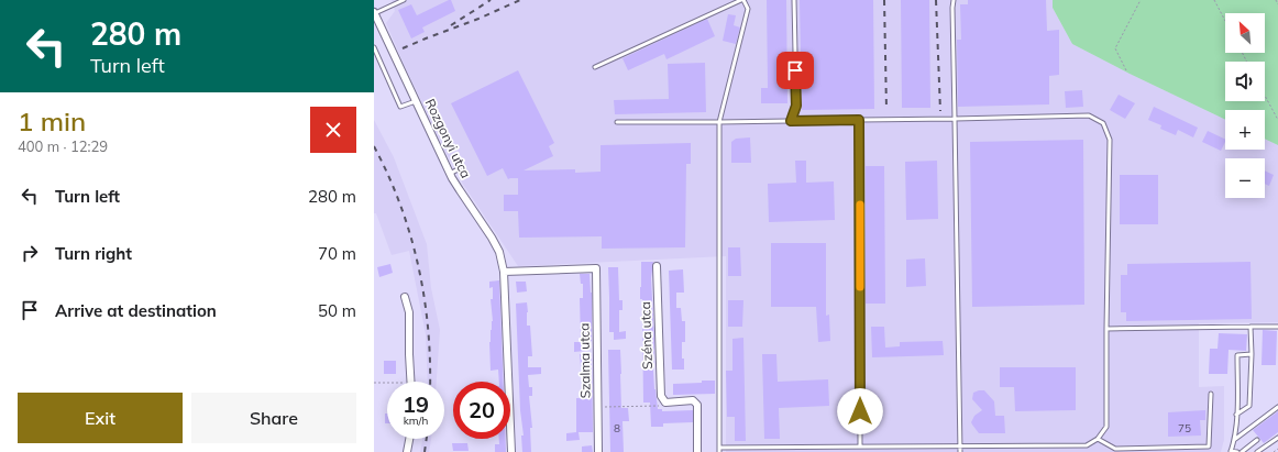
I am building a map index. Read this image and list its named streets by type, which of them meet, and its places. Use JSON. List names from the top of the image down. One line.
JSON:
{"streets":{"street":["Rozgonyi utca","Széna utca","Szalma utca"]},"crossings":[["Rozgonyi utca","Szalma utca"]],"house_numbers":["8","75"],"north":"top left","page":{"turn":["280 m","Turn left"],"map_buttons":["+","−"],"heading":["1 min","400 m · 12:29"],"list":[{"name":"Turn left","value":"280 m"},{"name":"Turn right","value":"70 m"},{"name":"Arrive at destination","value":"50 m"}],"speed":"19 km/h","limit":"20","buttons":["Exit","Share"]}}
